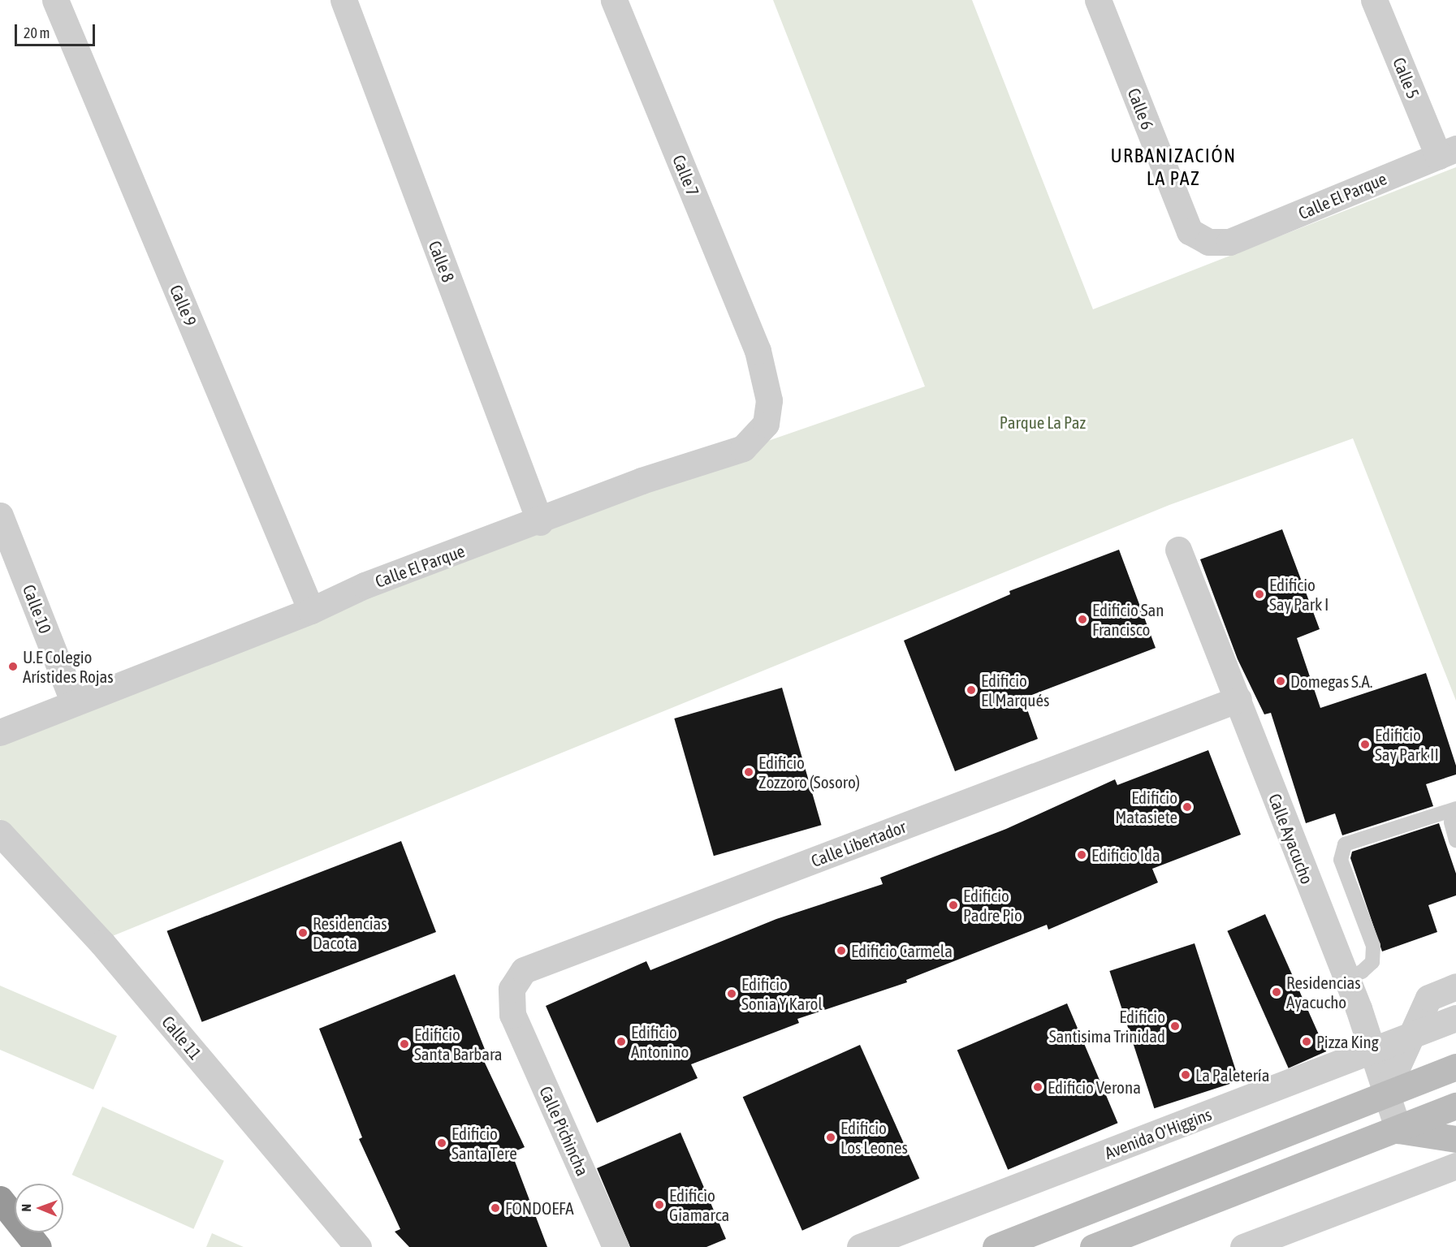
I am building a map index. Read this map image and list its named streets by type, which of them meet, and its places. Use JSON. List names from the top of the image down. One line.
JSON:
{"streets":{"street":["Calle 5","Calle 6","Calle 7","Calle El Parque","Calle 8","Calle 9","Calle 10","Calle Ayacucho","Calle Libertador","Calle 11","Calle Pichincha","Avenida O'Higgins"]},"crossings":[["Calle 5","Calle El Parque"],["Calle 6","Calle El Parque"],["Calle 7","Calle El Parque"],["Calle El Parque","Calle 8"],["Calle El Parque","Calle 9"],["Calle El Parque","Calle 10"],["Calle Ayacucho","Calle Libertador"],["Calle Ayacucho","Avenida O'Higgins"],["Calle Libertador","Calle Pichincha"]],"districts":["URBANIZACIÓN LA PAZ"],"parks":["Parque La Paz"],"places":["Edificio Say Park I","Edificio San Francisco","U.E Colegio Arístides Rojas","Domegas S.A.","Edificio El Marqués","Edificio Say Park II","Edificio Zozzoro (Sosoro)","Edificio Matasiete","Edificio Ida","Edificio Padre Pio","Residencias Dacota","Edificio Carmela","Residencias Ayacucho","Edificio Sonia Y Karol","Edificio Santisima Trinidad","Edificio Antonino","Pizza King","Edificio Santa Barbara","La Paletería","Edificio Verona","Edificio Los Leones","Edificio Santa Tere","Edificio Giamarca","FONDOEFA"],"scale_bar":"20 m","north":"left"}
